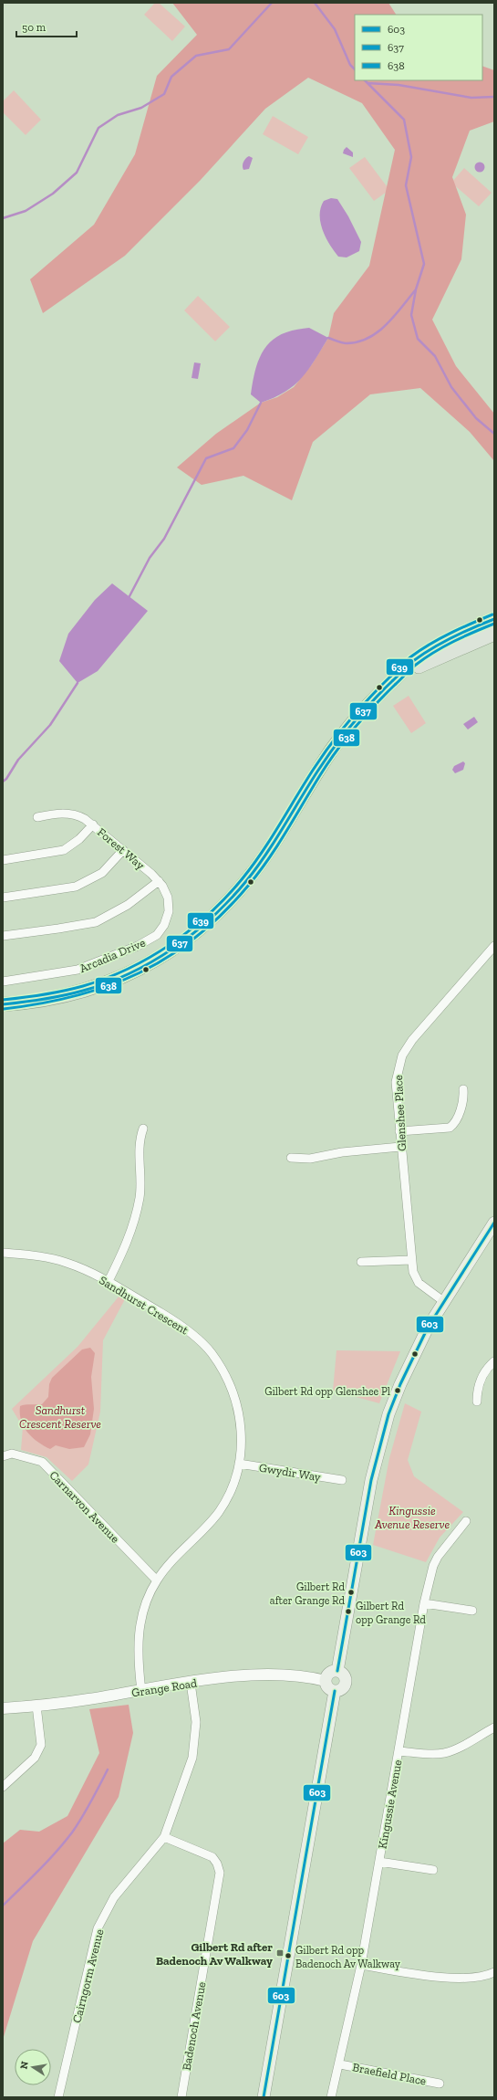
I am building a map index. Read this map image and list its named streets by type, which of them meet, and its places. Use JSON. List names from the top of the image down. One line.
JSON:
{"streets":{"street":["Forest Way","Arcadia Drive","Glenshee Place","Sandhurst Crescent","Gwydir Way","Carnarvon Avenue","Grange Road","Kingussie Avenue","Cairngorm Avenue","Badenoch Avenue","Braefield Place"]},"crossings":[["Forest Way","Arcadia Drive"],["Sandhurst Crescent","Gwydir Way"],["Sandhurst Crescent","Carnarvon Avenue"],["Sandhurst Crescent","Grange Road"],["Grange Road","Cairngorm Avenue"],["Kingussie Avenue","Braefield Place"],["Cairngorm Avenue","Badenoch Avenue"]],"parks":["Sandhurst Crescent Reserve","Kingussie Avenue Reserve"],"places":{"other":["Gilbert Rd opp Glenshee Pl","Gilbert Rd after Grange Rd","Gilbert Rd opp Grange Rd","Gilbert Rd opp Badenoch Av Walkway"],"transit":["Gilbert Rd after Badenoch Av Walkway"]},"lines":["transit line 639","transit line 637","transit line 638","transit line 603"],"legend":["603","637","638"],"scale_bar":"50 m","north":"left"}
